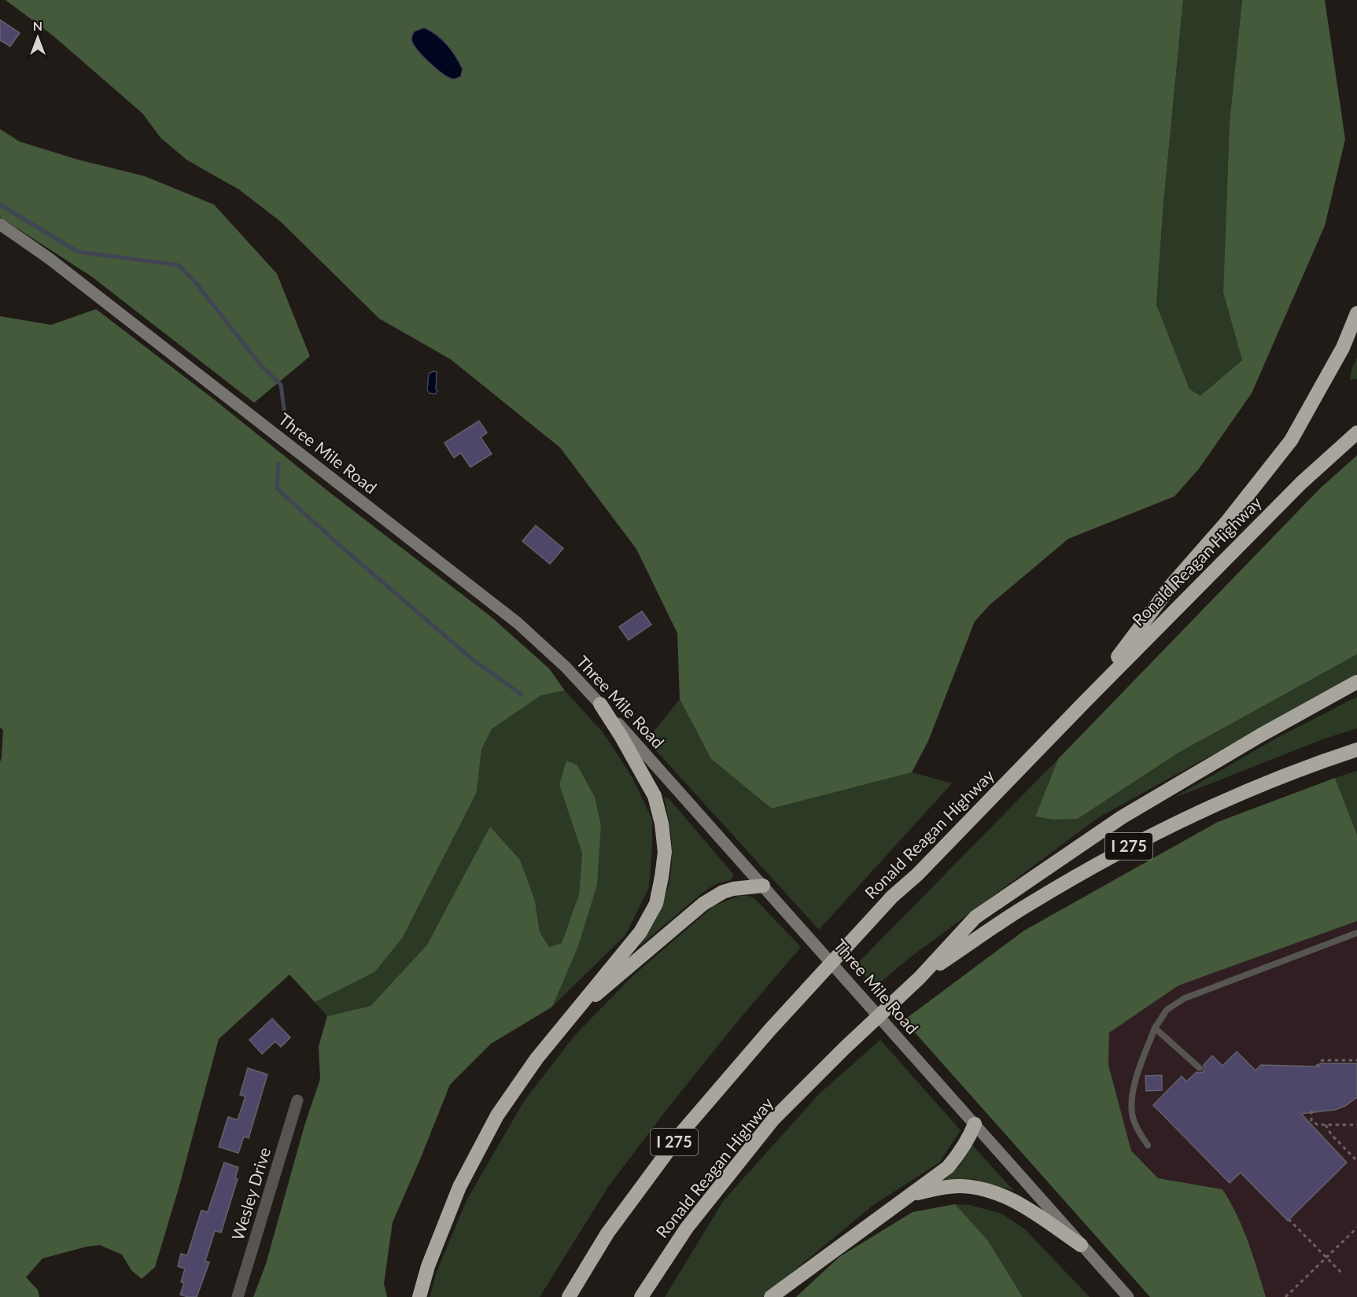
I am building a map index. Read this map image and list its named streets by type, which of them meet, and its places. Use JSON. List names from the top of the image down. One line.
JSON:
{"streets":{"highway":["Ronald Reagan Highway","I 275"],"street":["Three Mile Road","Wesley Drive"]},"crossings":[["Ronald Reagan Highway","I 275"]],"north":"top"}
